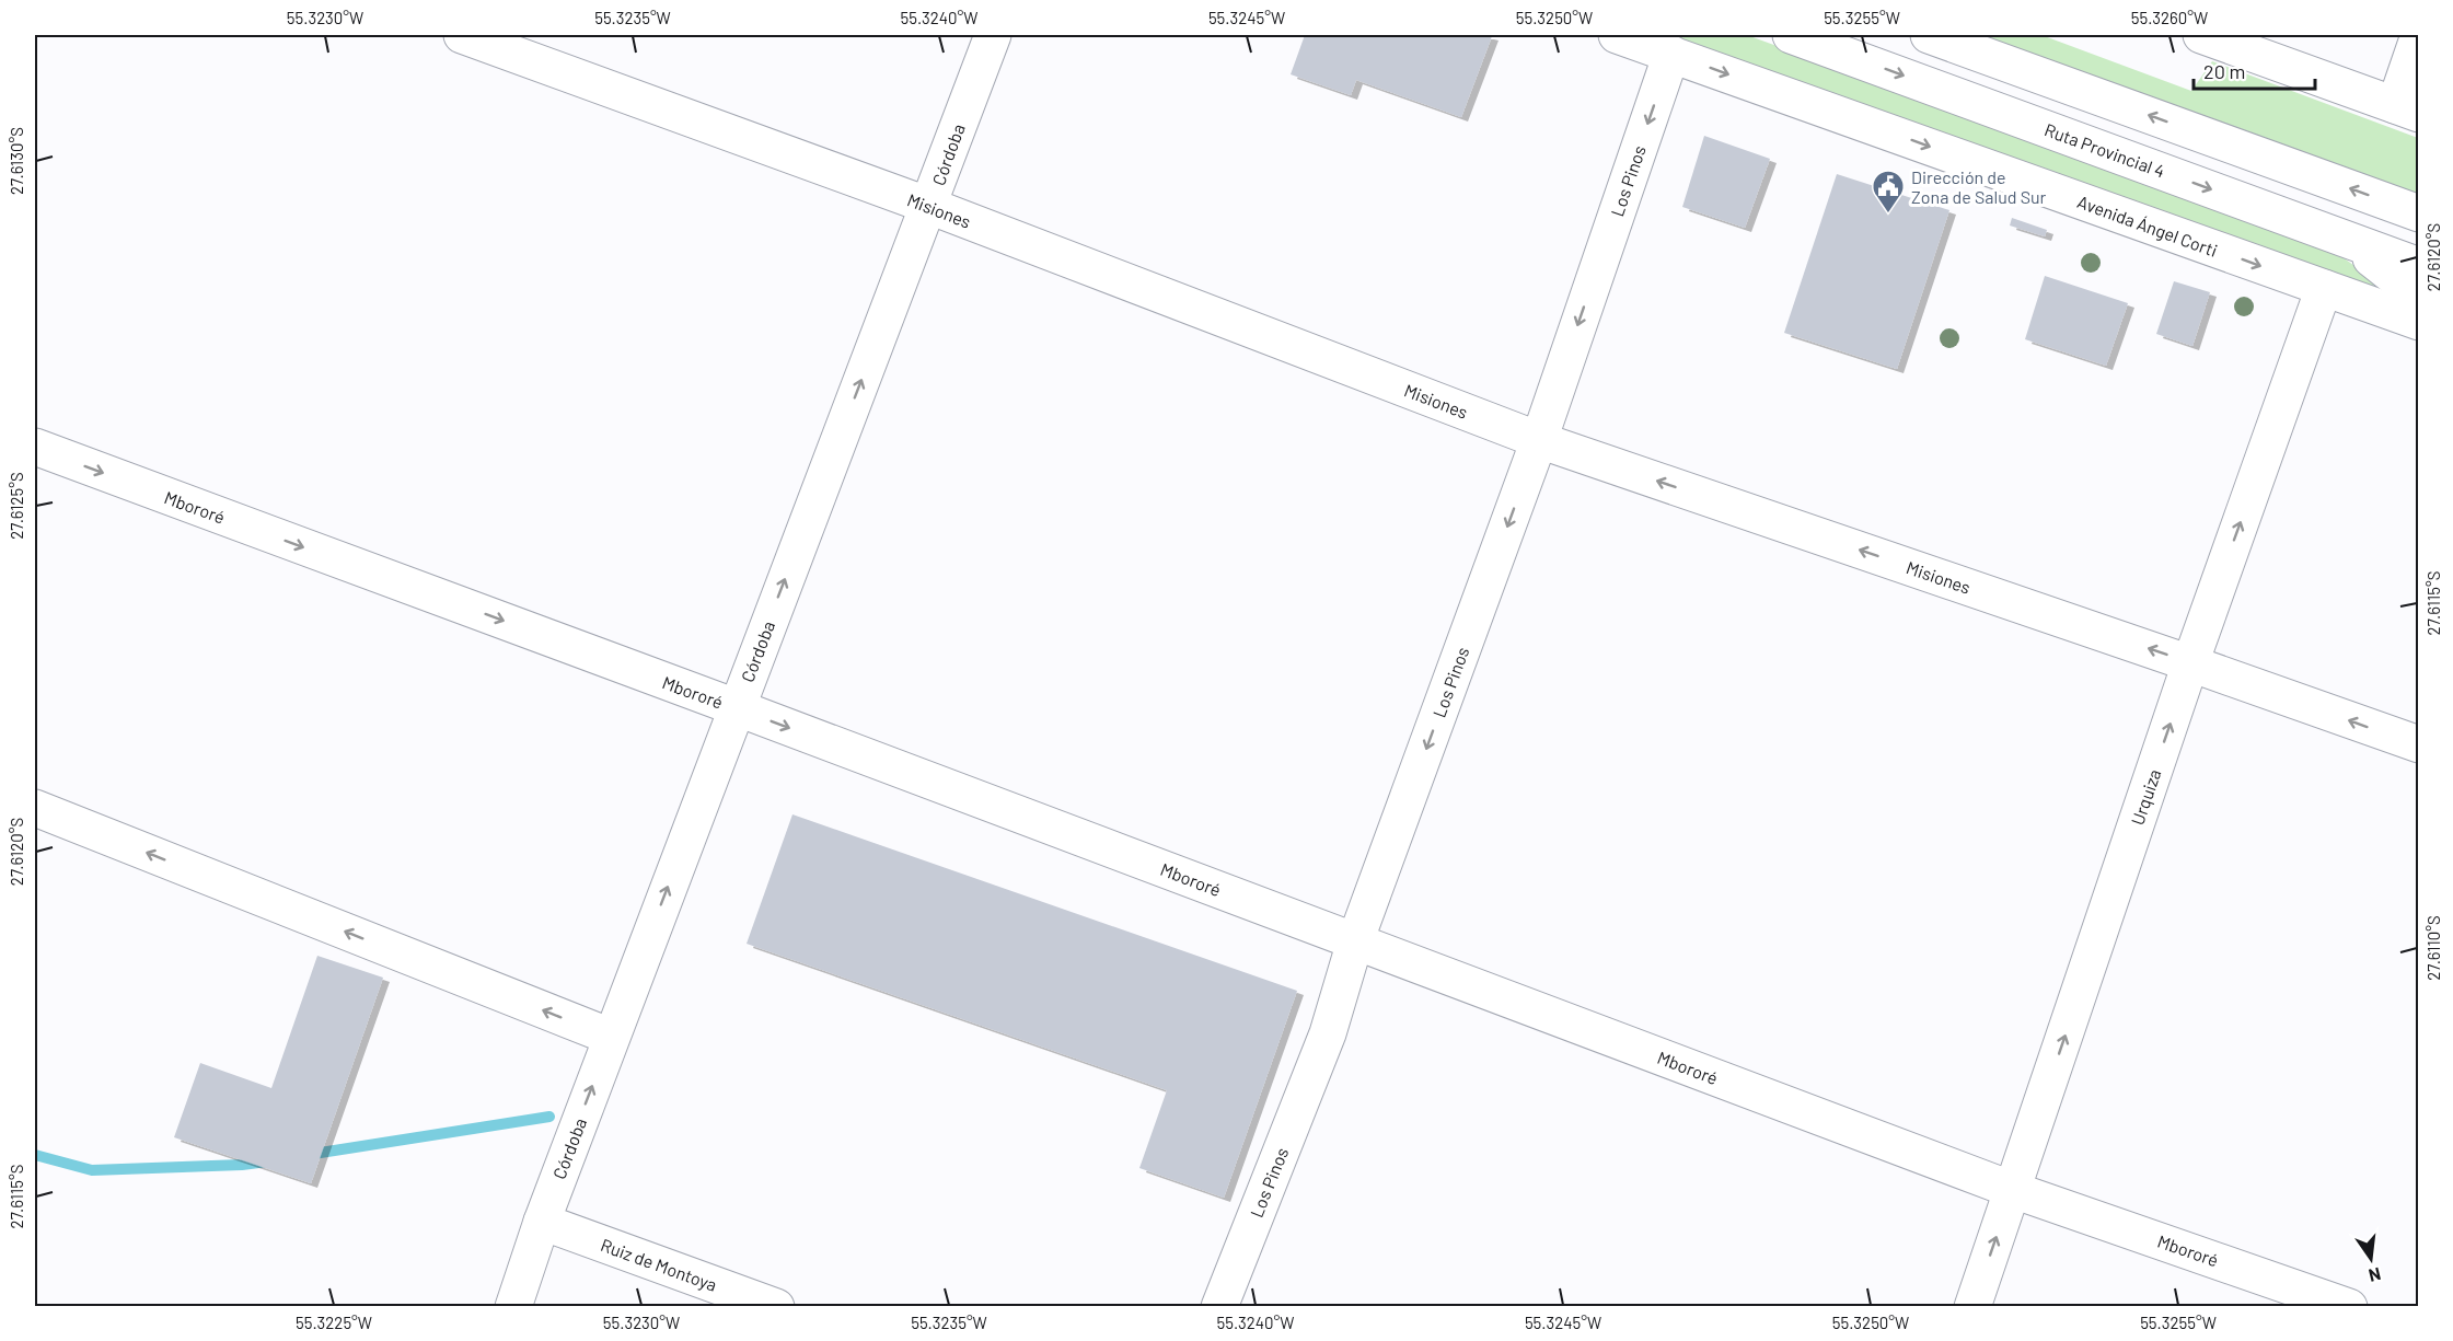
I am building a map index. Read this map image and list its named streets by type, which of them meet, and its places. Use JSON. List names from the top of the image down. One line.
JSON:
{"streets":{"street":["Ruta Provincial 4","Córdoba","Los Pinos","Misiones","Avenida Ángel Corti","Mbororé","Urquiza","Ruiz de Montoya"]},"crossings":[["Córdoba","Misiones"],["Córdoba","Mbororé"],["Córdoba","Ruiz de Montoya"],["Los Pinos","Misiones"],["Los Pinos","Avenida Ángel Corti"],["Los Pinos","Mbororé"],["Misiones","Urquiza"],["Avenida Ángel Corti","Urquiza"],["Mbororé","Urquiza"]],"one_way":["Córdoba","Los Pinos","Misiones","Mbororé","Urquiza"],"places":{"public building":["Dirección de Zona de Salud Sur"]},"scale_bar":"20 m","north":"bottom","coordinates":["55.3230°W","55.3235°W","55.3240°W","55.3245°W","55.3250°W","55.3255°W","55.3260°W","27.6130°S","27.6120°S","27.6125°S","27.6115°S","27.6110°S","55.3225°W"]}
